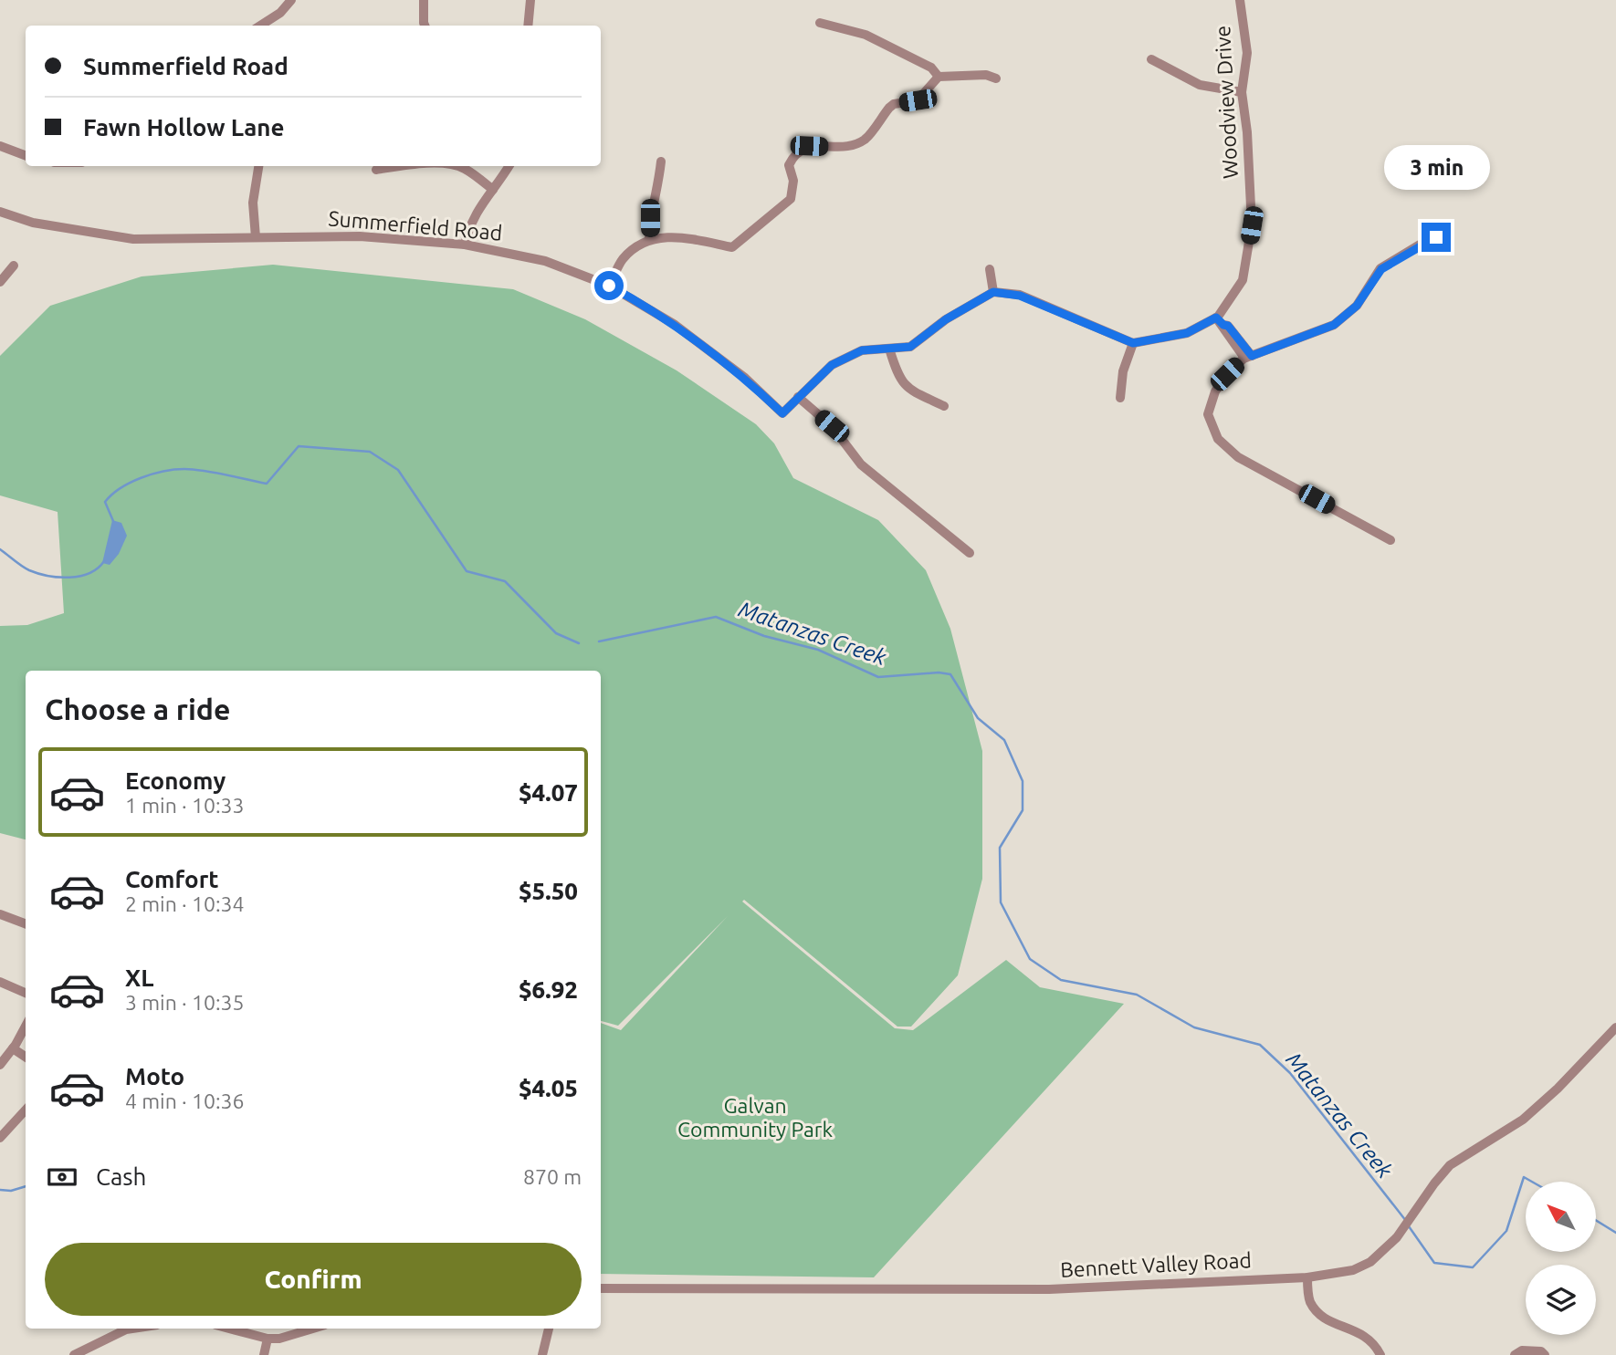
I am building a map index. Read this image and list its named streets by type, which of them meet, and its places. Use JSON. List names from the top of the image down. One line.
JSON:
{"streets":{"street":["Woodview Drive","Summerfield Road","Bennett Valley Road"]},"water":["Matanzas Creek"],"parks":["Galvan Community Park"],"north":"top left","page":{"banner":["Summerfield Road","Fawn Hollow Lane"],"bubble":"3 min","heading":"Choose a ride","list":[{"name":"Economy","note":"1 min · 10:33","value":"$4.07"},{"name":"Comfort","note":"2 min · 10:34","value":"$5.50"},{"name":"XL","note":"3 min · 10:35","value":"$6.92"},{"name":"Moto","note":"4 min · 10:36","value":"$4.05"}],"pay":["Cash","870 m"],"buttons":"Confirm"}}
